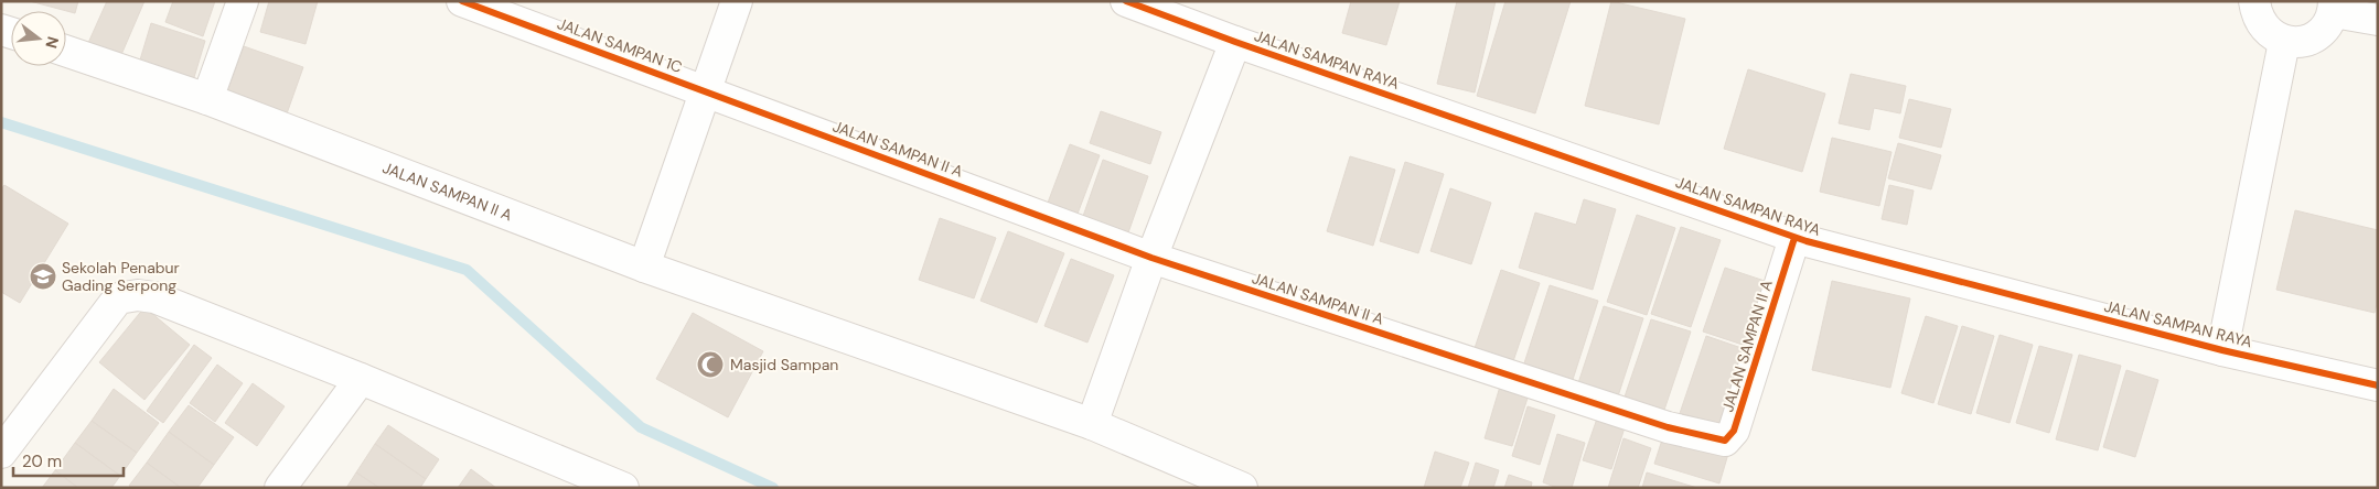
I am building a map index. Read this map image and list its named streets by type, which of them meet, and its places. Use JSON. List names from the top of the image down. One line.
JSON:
{"streets":{"street":["JALAN SAMPAN 1C","JALAN SAMPAN RAYA","JALAN SAMPAN II A"]},"crossings":[["JALAN SAMPAN 1C","JALAN SAMPAN II A"],["JALAN SAMPAN RAYA","JALAN SAMPAN II A"]],"places":{"school or university":["Sekolah Penabur Gading Serpong"],"mosque":["Masjid Sampan"]},"scale_bar":"20 m","north":"right"}
